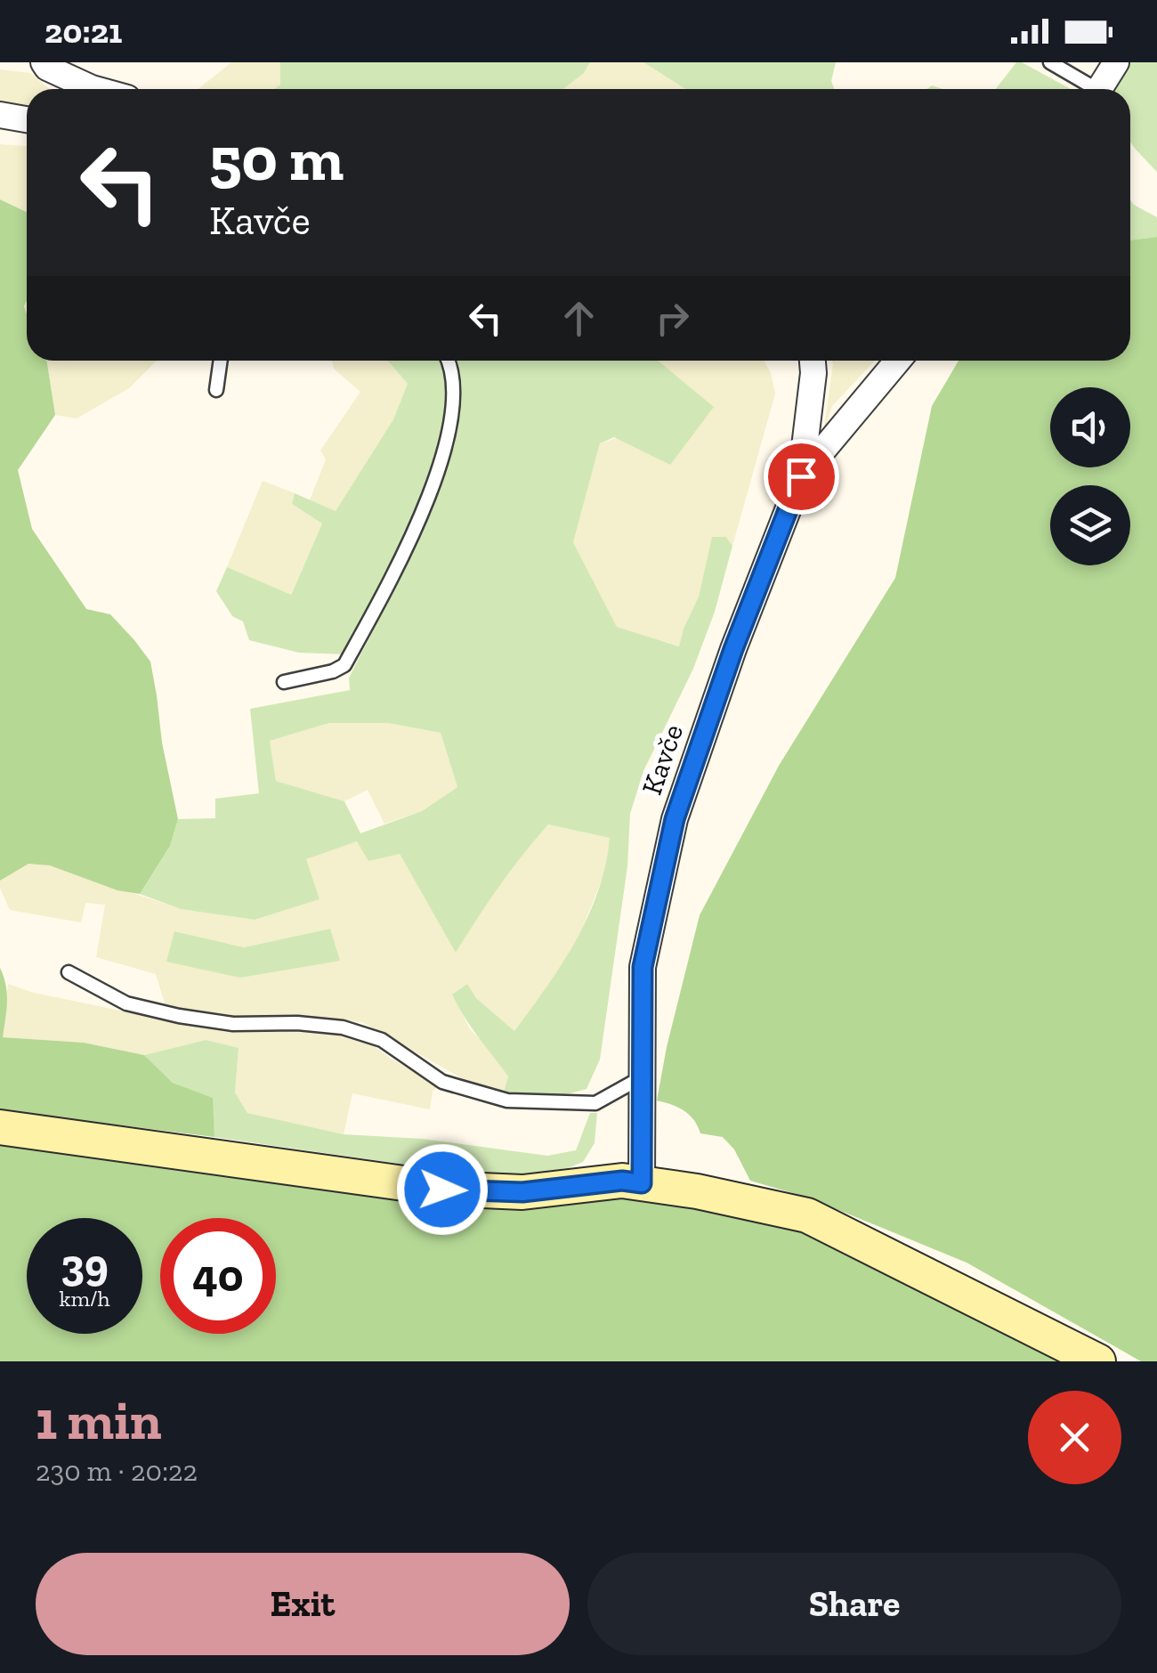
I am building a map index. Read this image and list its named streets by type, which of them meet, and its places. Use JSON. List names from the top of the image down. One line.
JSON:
{"streets":{"street":["Kavče"]},"page":{"status":"20:21","turn":["50 m","Kavče"],"speed":"39 km/h","limit":"40","heading":["1 min","230 m · 20:22"],"buttons":["Exit","Share"]}}
